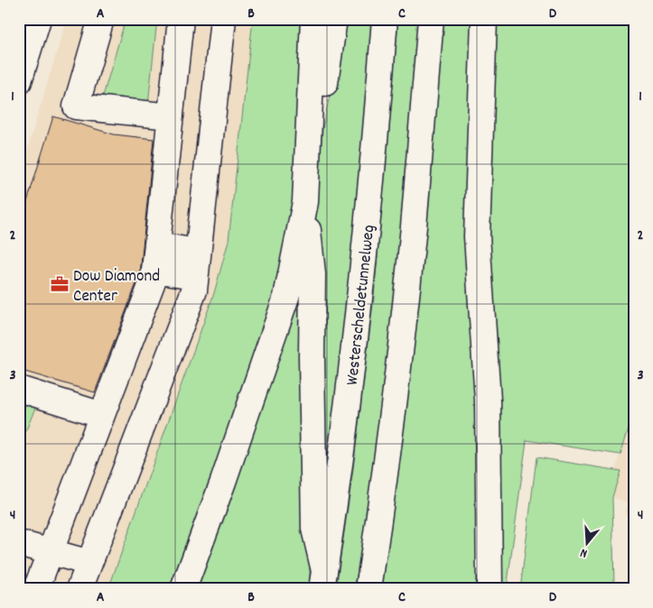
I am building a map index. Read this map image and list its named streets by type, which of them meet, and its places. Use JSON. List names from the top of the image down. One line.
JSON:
{"streets":{"main road":["Westerscheldetunnelweg"]},"places":{"office":["Dow Diamond Center"]},"north":"bottom","grid":{"columns":["A","B","C","D"],"rows":["1","2","3","4"]}}
